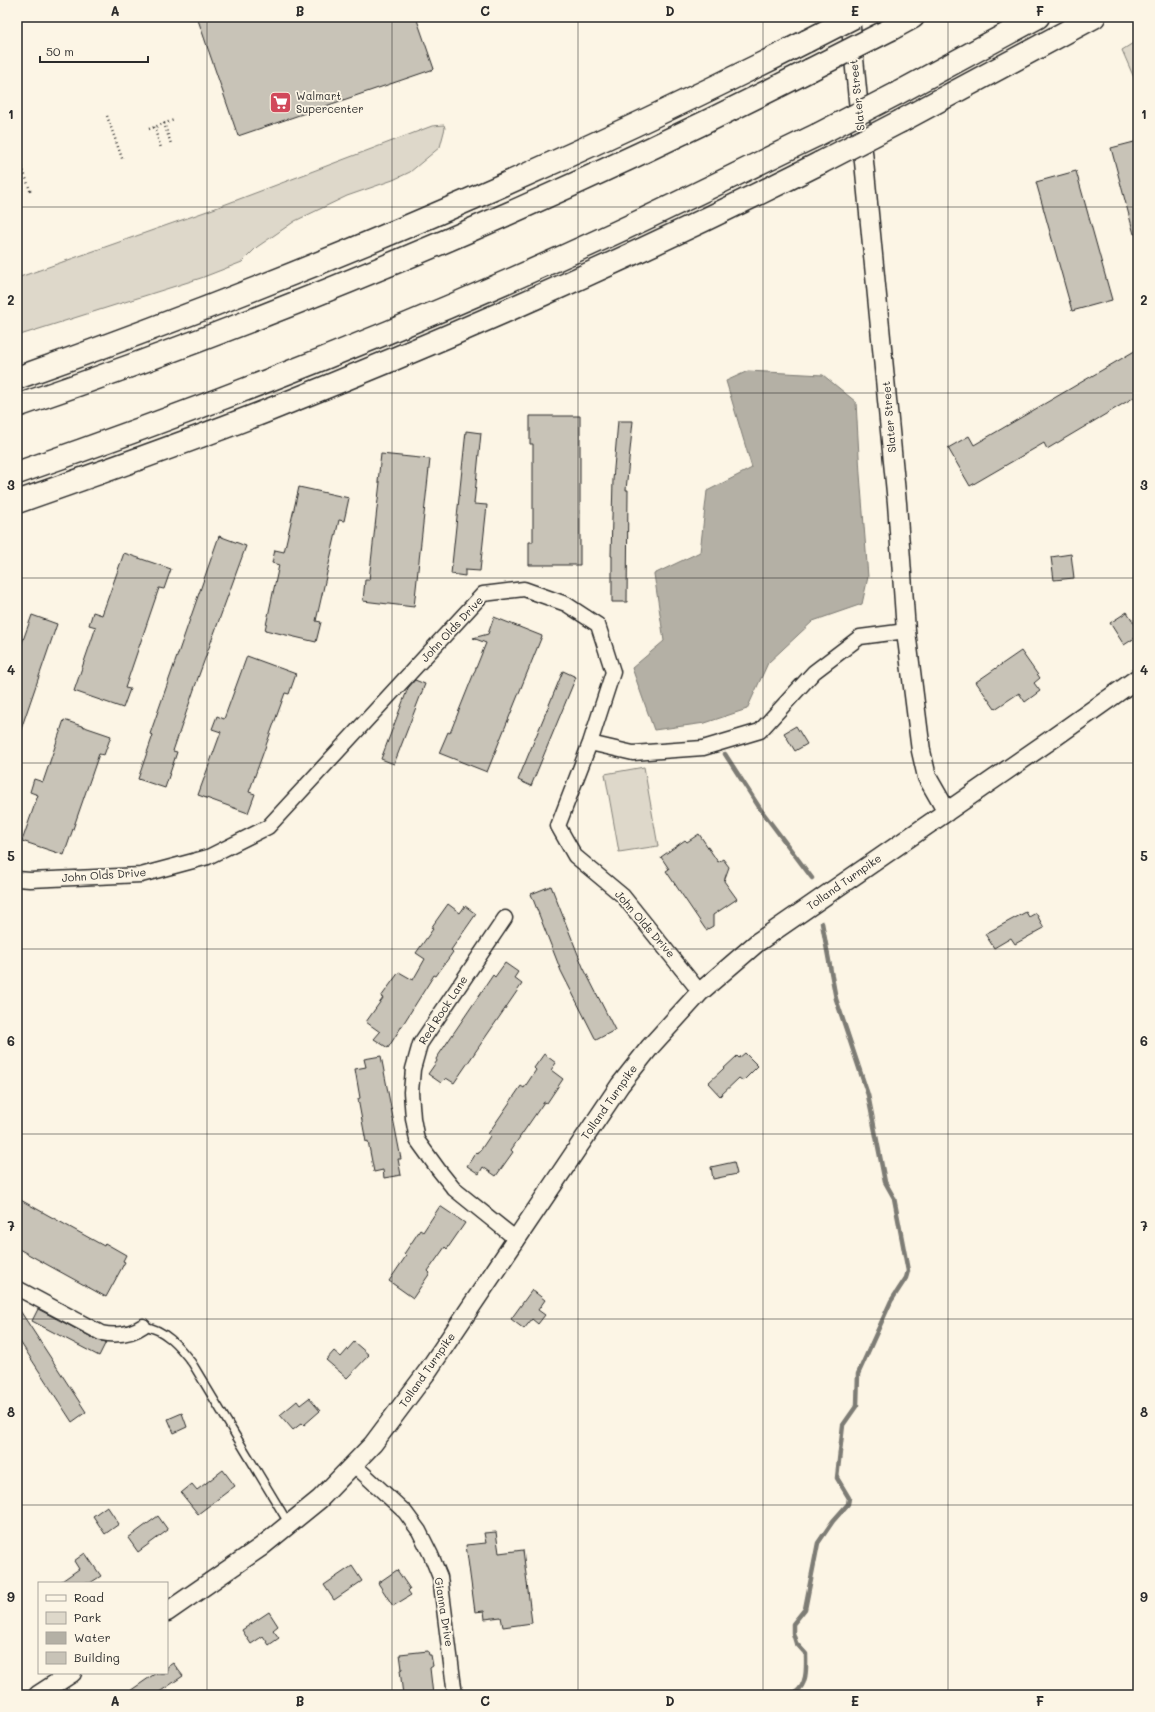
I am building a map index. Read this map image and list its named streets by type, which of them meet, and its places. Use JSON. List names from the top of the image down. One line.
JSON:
{"streets":{"street":["Slater Street","John Olds Drive","Tolland Turnpike","Red Rock Lane","Gianna Drive"]},"crossings":[["Slater Street","Tolland Turnpike"],["John Olds Drive","Tolland Turnpike"],["Tolland Turnpike","Red Rock Lane"],["Tolland Turnpike","Gianna Drive"]],"places":{"supermarket":["Walmart Supercenter"]},"legend":["Road","Park","Water","Building"],"scale_bar":"50 m","grid":{"columns":["A","B","C","D","E","F"],"rows":["1","2","3","4","5","6","7","8","9"]}}
